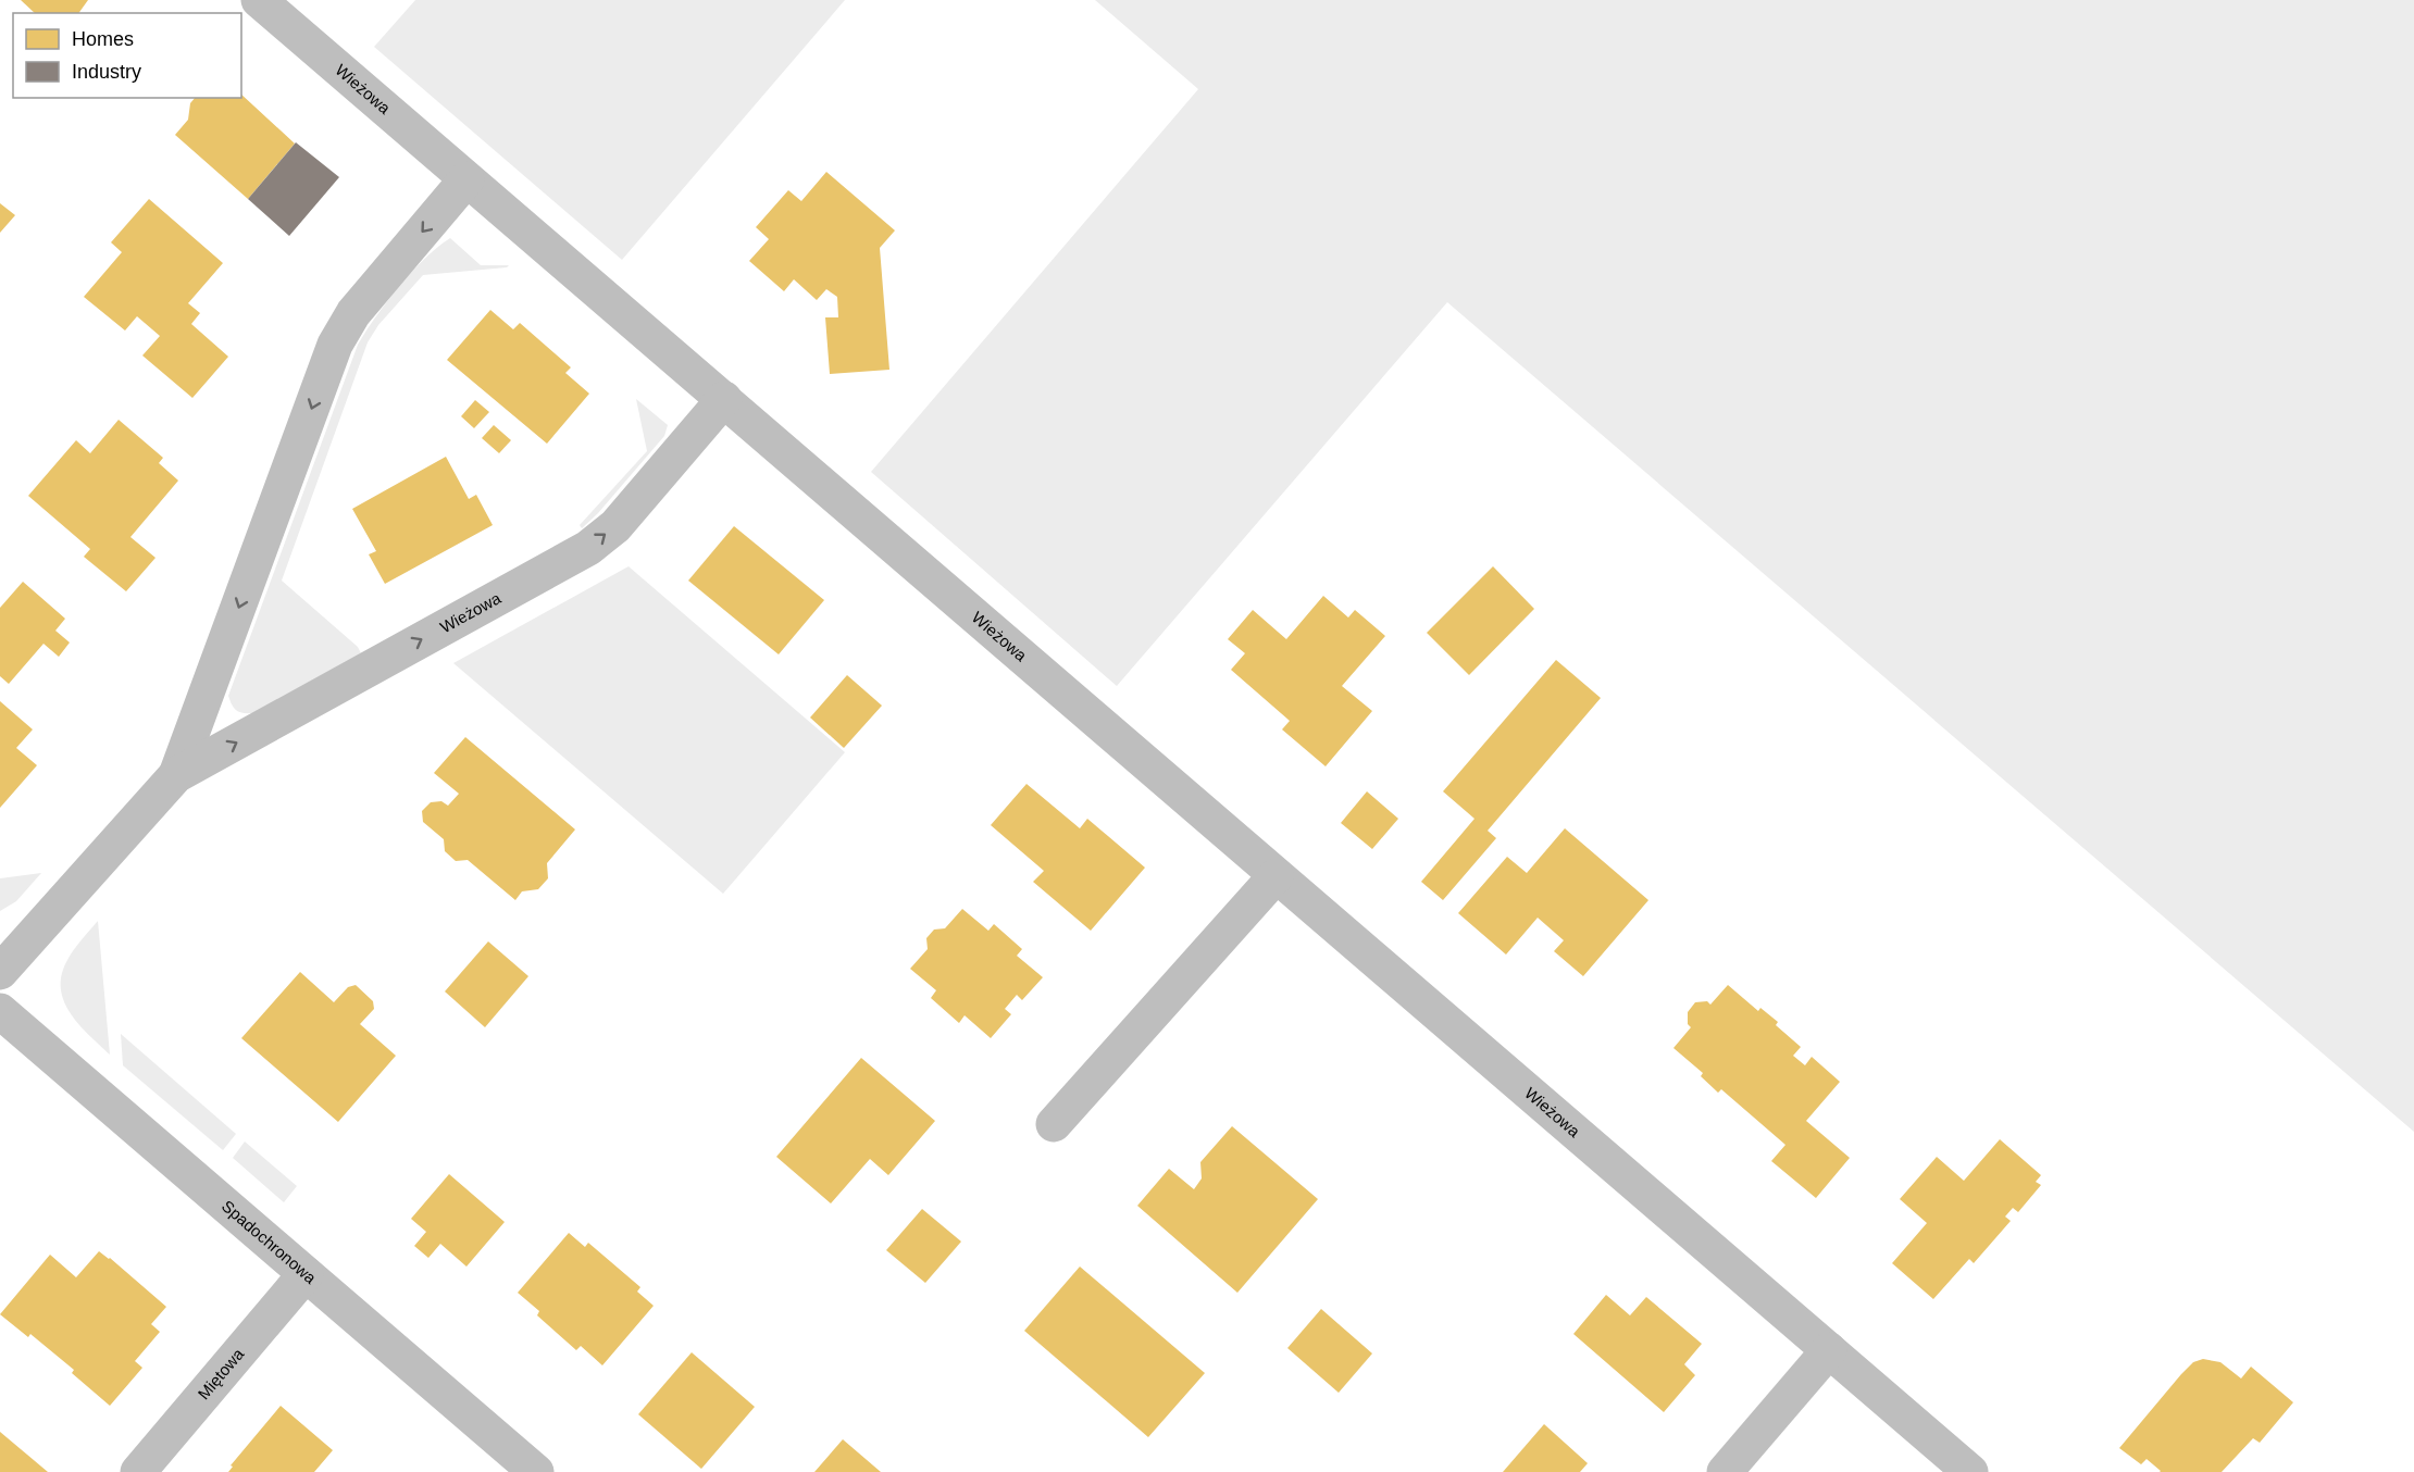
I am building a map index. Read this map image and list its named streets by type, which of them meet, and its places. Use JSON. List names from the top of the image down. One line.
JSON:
{"streets":{"street":["Wieżowa","Spadochronowa","Miętowa"]},"crossings":[["Spadochronowa","Miętowa"]],"legend":["Homes","Industry"]}
